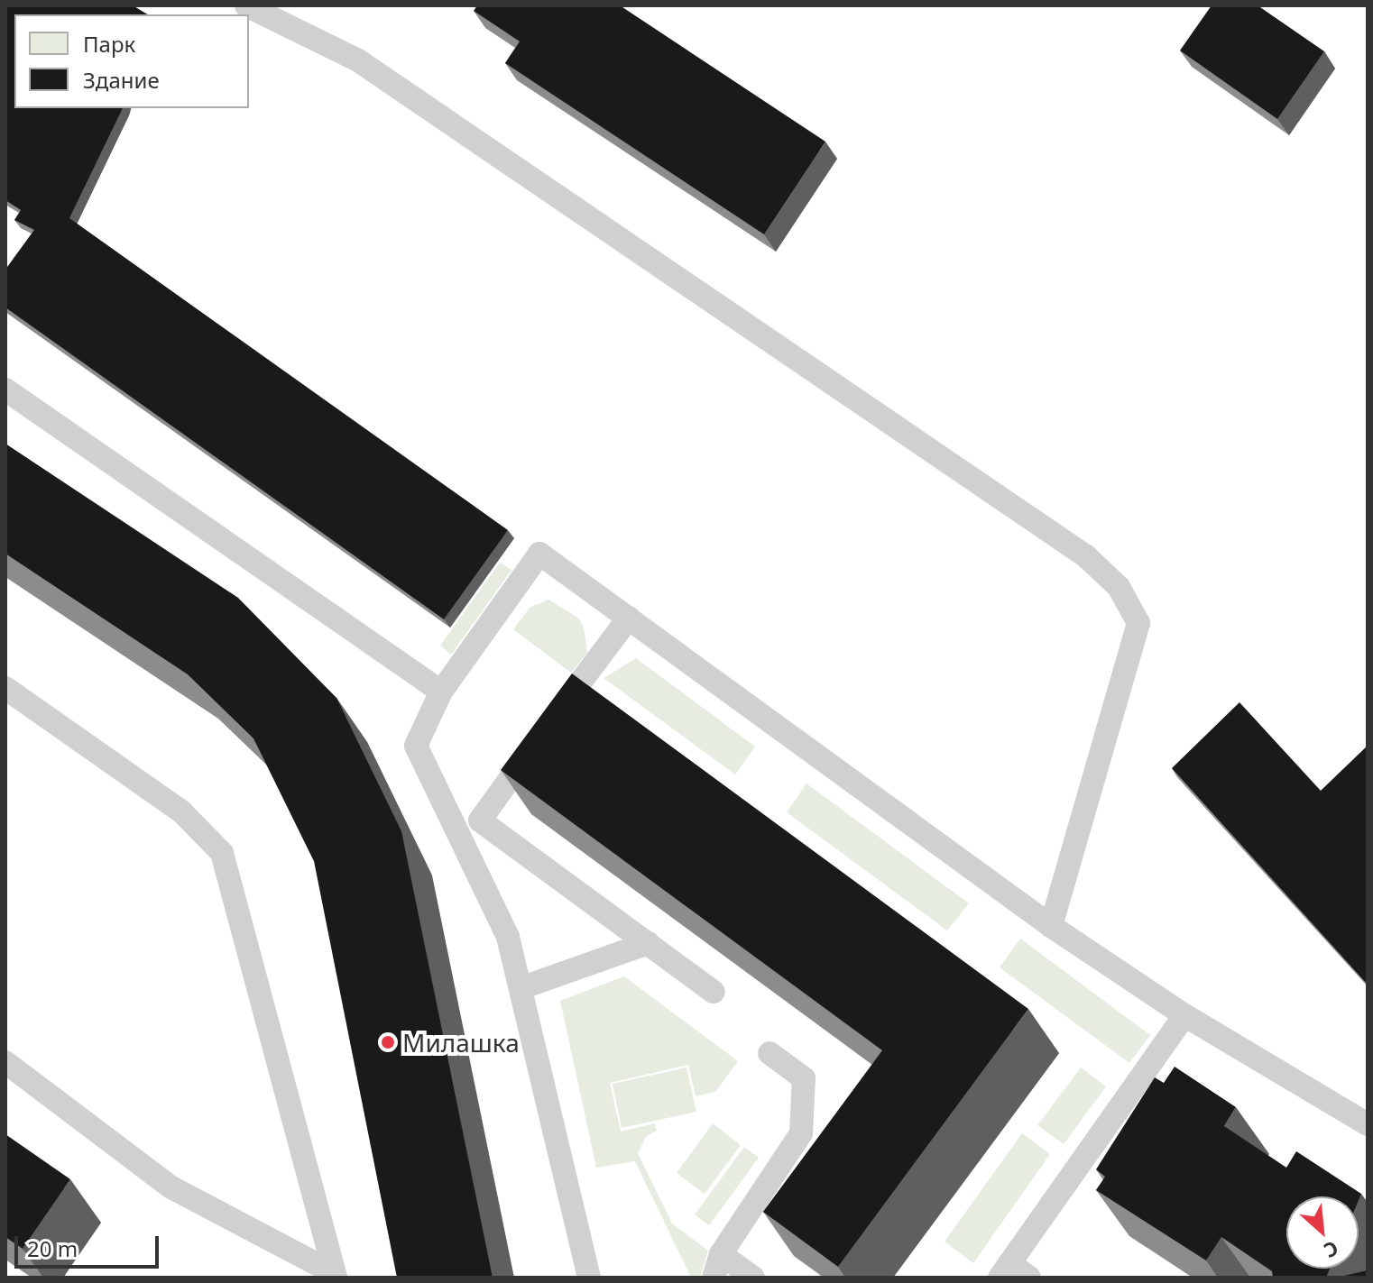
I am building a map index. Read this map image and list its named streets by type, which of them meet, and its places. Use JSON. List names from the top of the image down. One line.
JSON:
{"places":["Милашка"],"legend":["Парк","Здание"],"scale_bar":"20 m","north":"bottom right"}
